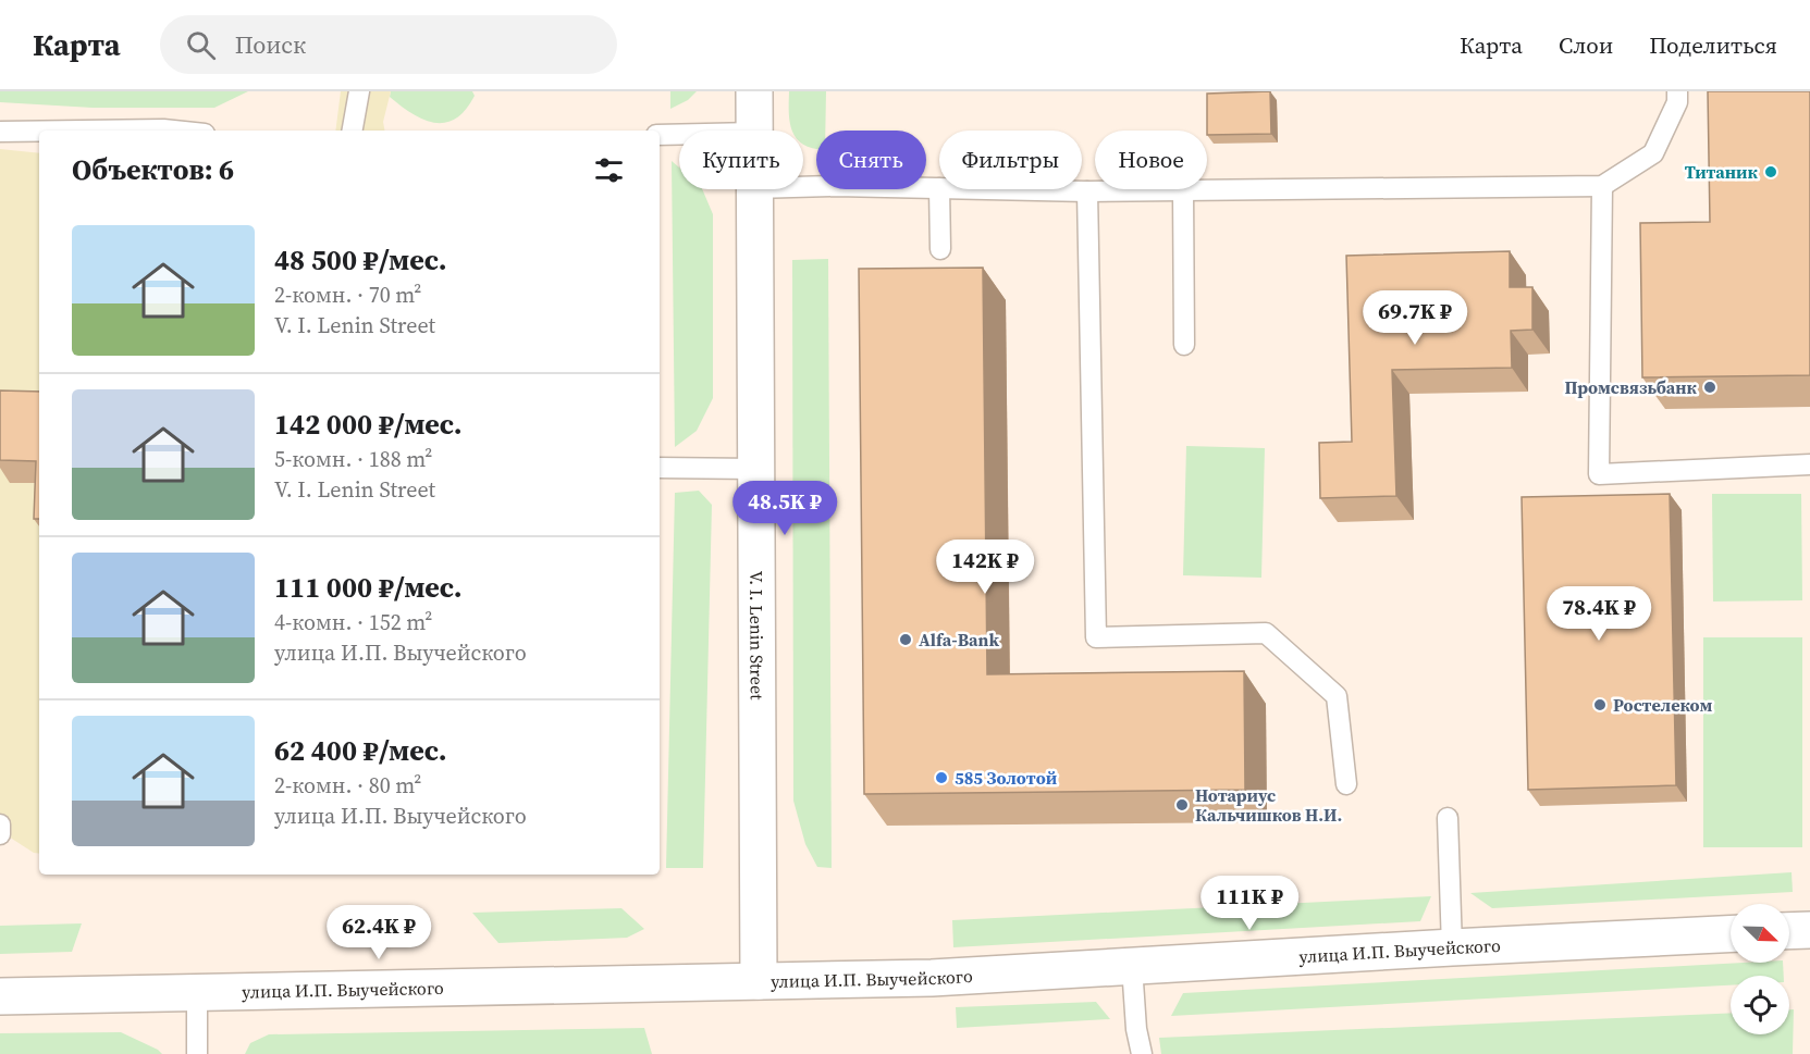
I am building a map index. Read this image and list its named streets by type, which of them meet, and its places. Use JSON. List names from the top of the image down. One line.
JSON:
{"streets":{"main road":["V. I. Lenin Street","улица И.П. Выучейского"]},"crossings":[["V. I. Lenin Street","улица И.П. Выучейского"]],"places":["Титаник","Промсвязьбанк","Alfa-Bank","Ростелеком","585 Золотой","Нотариус Кальчишков Н.И."],"north":"bottom right","page":{"header":"Карта","search":"Поиск","nav":["Карта","Слои","Поделиться"],"chip":["Купить","Снять","Фильтры","Новое"],"heading":"Объектов: 6","list":[{"name":"48 500 ₽/мес.","note":"2-комн. · 70 m² · V. I. Lenin Street"},{"name":"142 000 ₽/мес.","note":"5-комн. · 188 m² · V. I. Lenin Street"},{"name":"111 000 ₽/мес.","note":"4-комн. · 152 m² · улица И.П. Выучейского"},{"name":"62 400 ₽/мес.","note":"2-комн. · 80 m² · улица И.П. Выучейского"}],"price":["69.7K ₽","48.5K ₽","142K ₽","78.4K ₽","111K ₽","62.4K ₽"]}}
